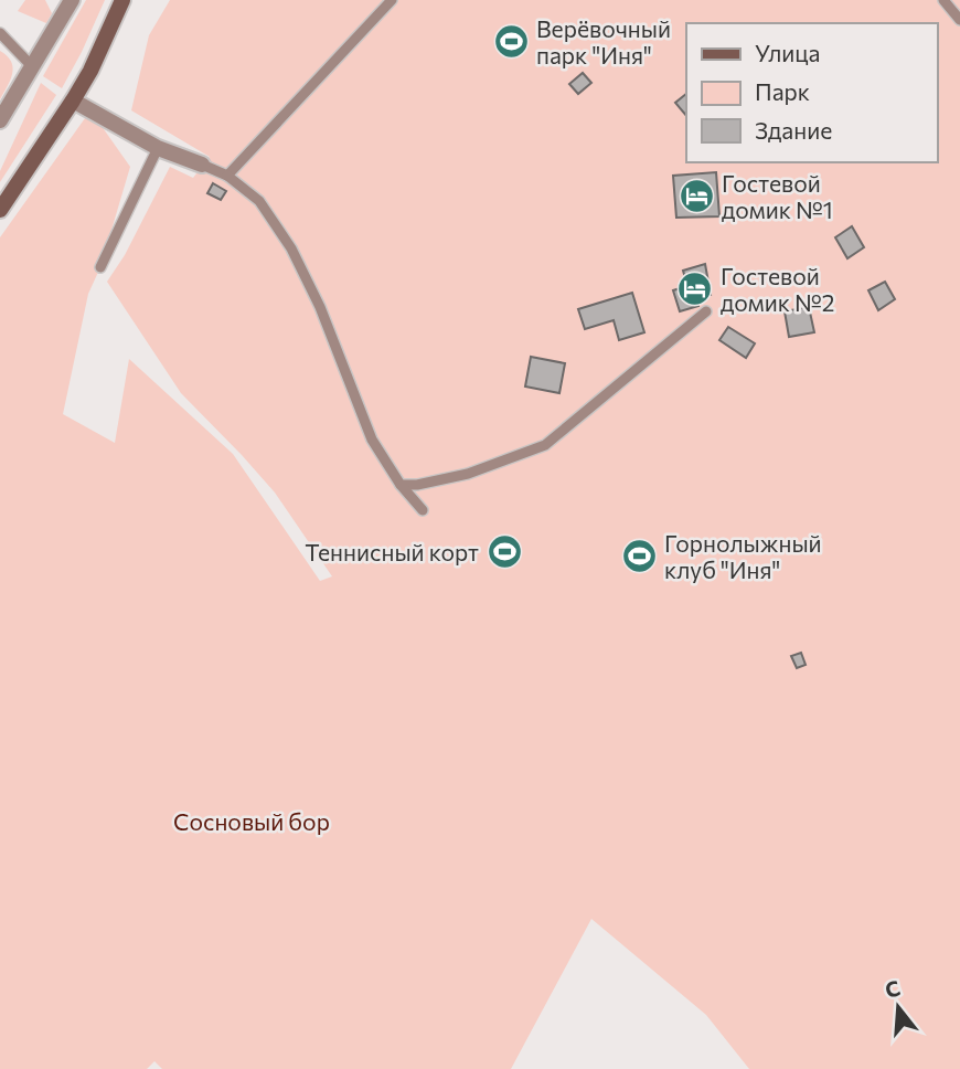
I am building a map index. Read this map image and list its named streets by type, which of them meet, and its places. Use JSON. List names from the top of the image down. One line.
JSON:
{"parks":["Сосновый бор"],"places":{"sports":["Верёвочный парк \"Иня\"","Теннисный корт","Горнолыжный клуб \"Иня\""],"hotel":["Гостевой домик №1","Гостевой домик №2"]},"legend":["Улица","Парк","Здание"],"north":"top"}
